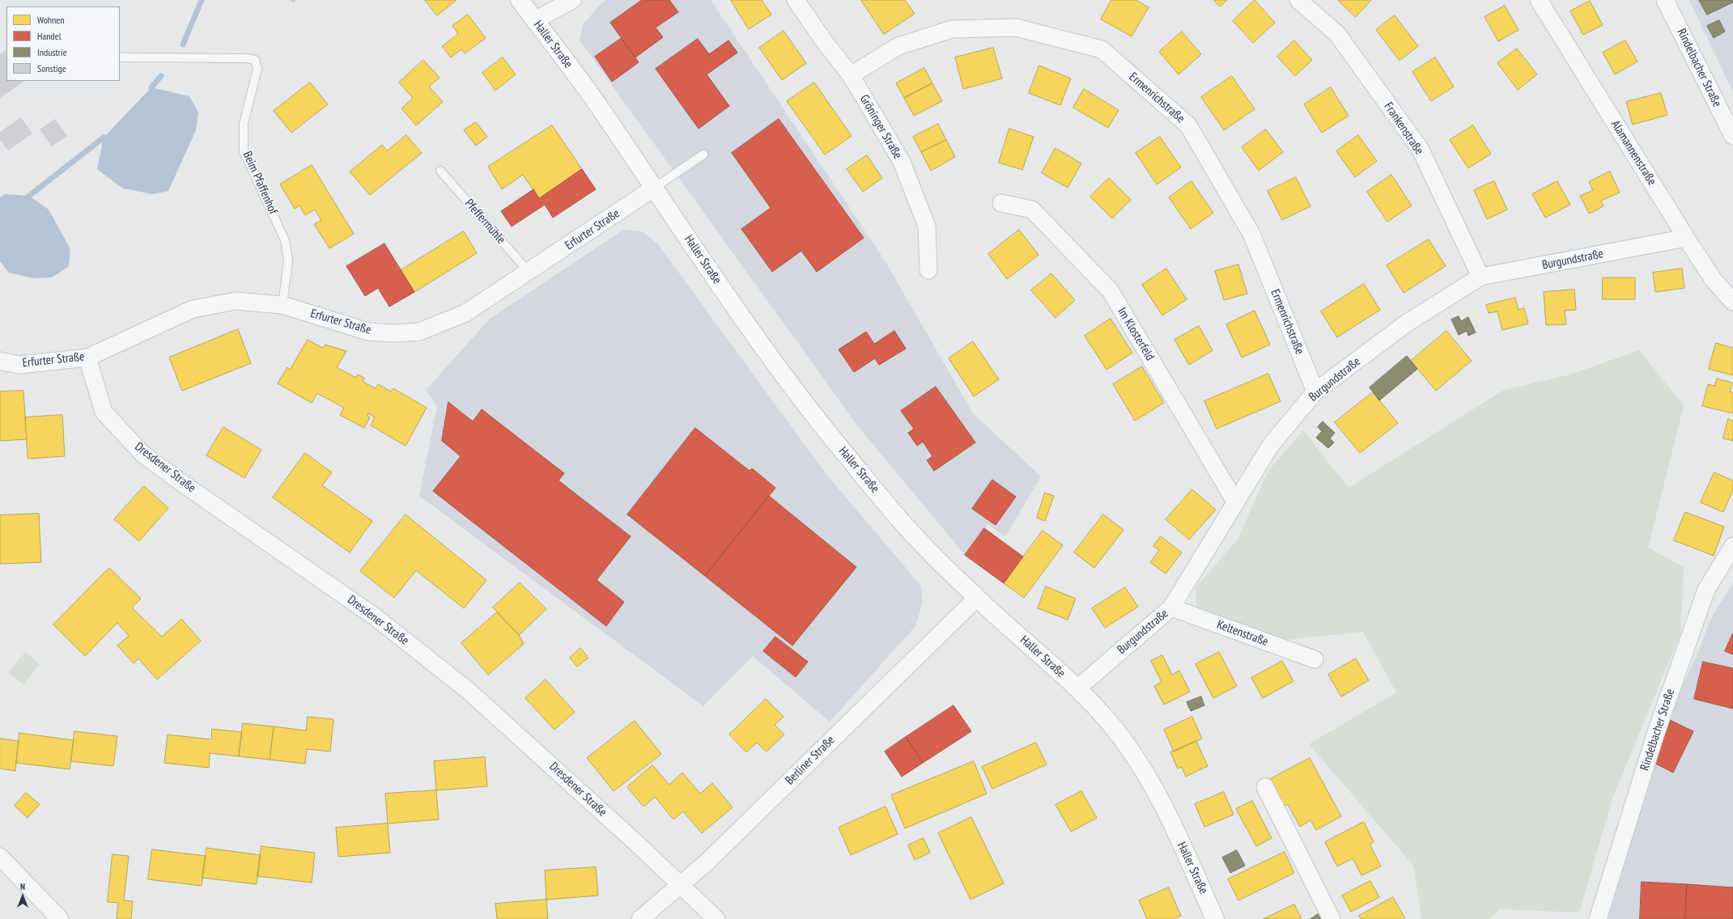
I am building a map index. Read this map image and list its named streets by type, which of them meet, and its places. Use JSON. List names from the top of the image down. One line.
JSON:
{"streets":{"main road":["Haller Straße"],"street":["Rindelbacher Straße","Ermenrichstraße","Gröninger Straße","Frankenstraße","Alamannenstraße","Erfurter Straße","Burgundstraße","Im Klosterfeld","Dresdener Straße","Keltenstraße","Berliner Straße"],"lane":["Beim Pfaffenhof","Pfeffermühle"]},"crossings":[["Haller Straße","Erfurter Straße"],["Haller Straße","Burgundstraße"],["Haller Straße","Berliner Straße"],["Ermenrichstraße","Gröninger Straße"],["Ermenrichstraße","Burgundstraße"],["Frankenstraße","Burgundstraße"],["Alamannenstraße","Burgundstraße"],["Beim Pfaffenhof","Erfurter Straße"],["Pfeffermühle","Erfurter Straße"],["Erfurter Straße","Dresdener Straße"],["Burgundstraße","Im Klosterfeld"],["Burgundstraße","Keltenstraße"],["Dresdener Straße","Berliner Straße"]],"legend":["Wohnen","Handel","Industrie","Sonstige"],"north":"top"}
